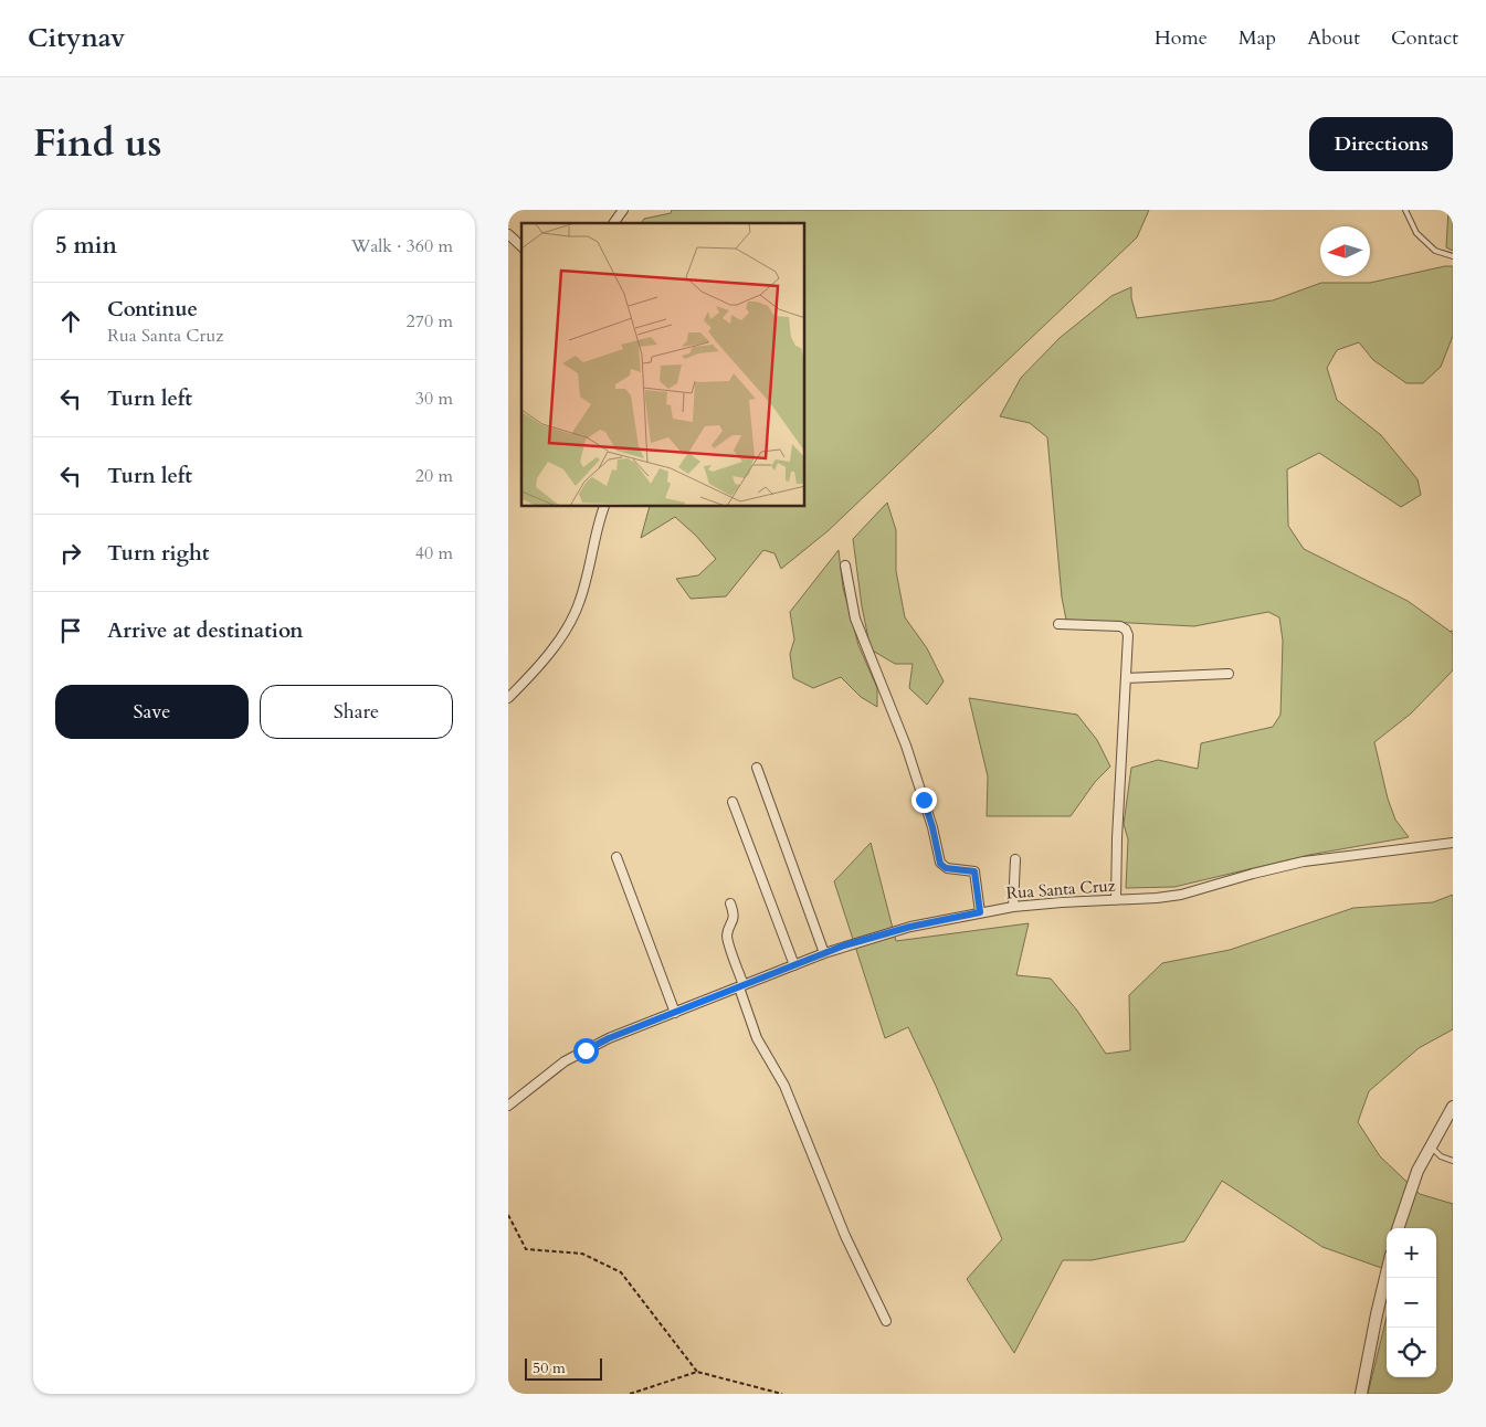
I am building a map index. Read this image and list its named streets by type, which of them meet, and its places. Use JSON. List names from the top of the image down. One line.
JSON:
{"streets":{"street":["Rua Santa Cruz"]},"scale_bar":"50 m","north":"left","page":{"header":"Citynav","nav":["Home","Map","About","Contact"],"title":"Find us","buttons":["Directions",["Save","Share"]],"heading":["5 min","Walk · 360 m"],"list":[["Continue","Rua Santa Cruz","270 m"],["Turn left","30 m"],["Turn left","20 m"],["Turn right","40 m"],"Arrive at destination"],"map_buttons":["+","−"],"scale":"50 m"}}
